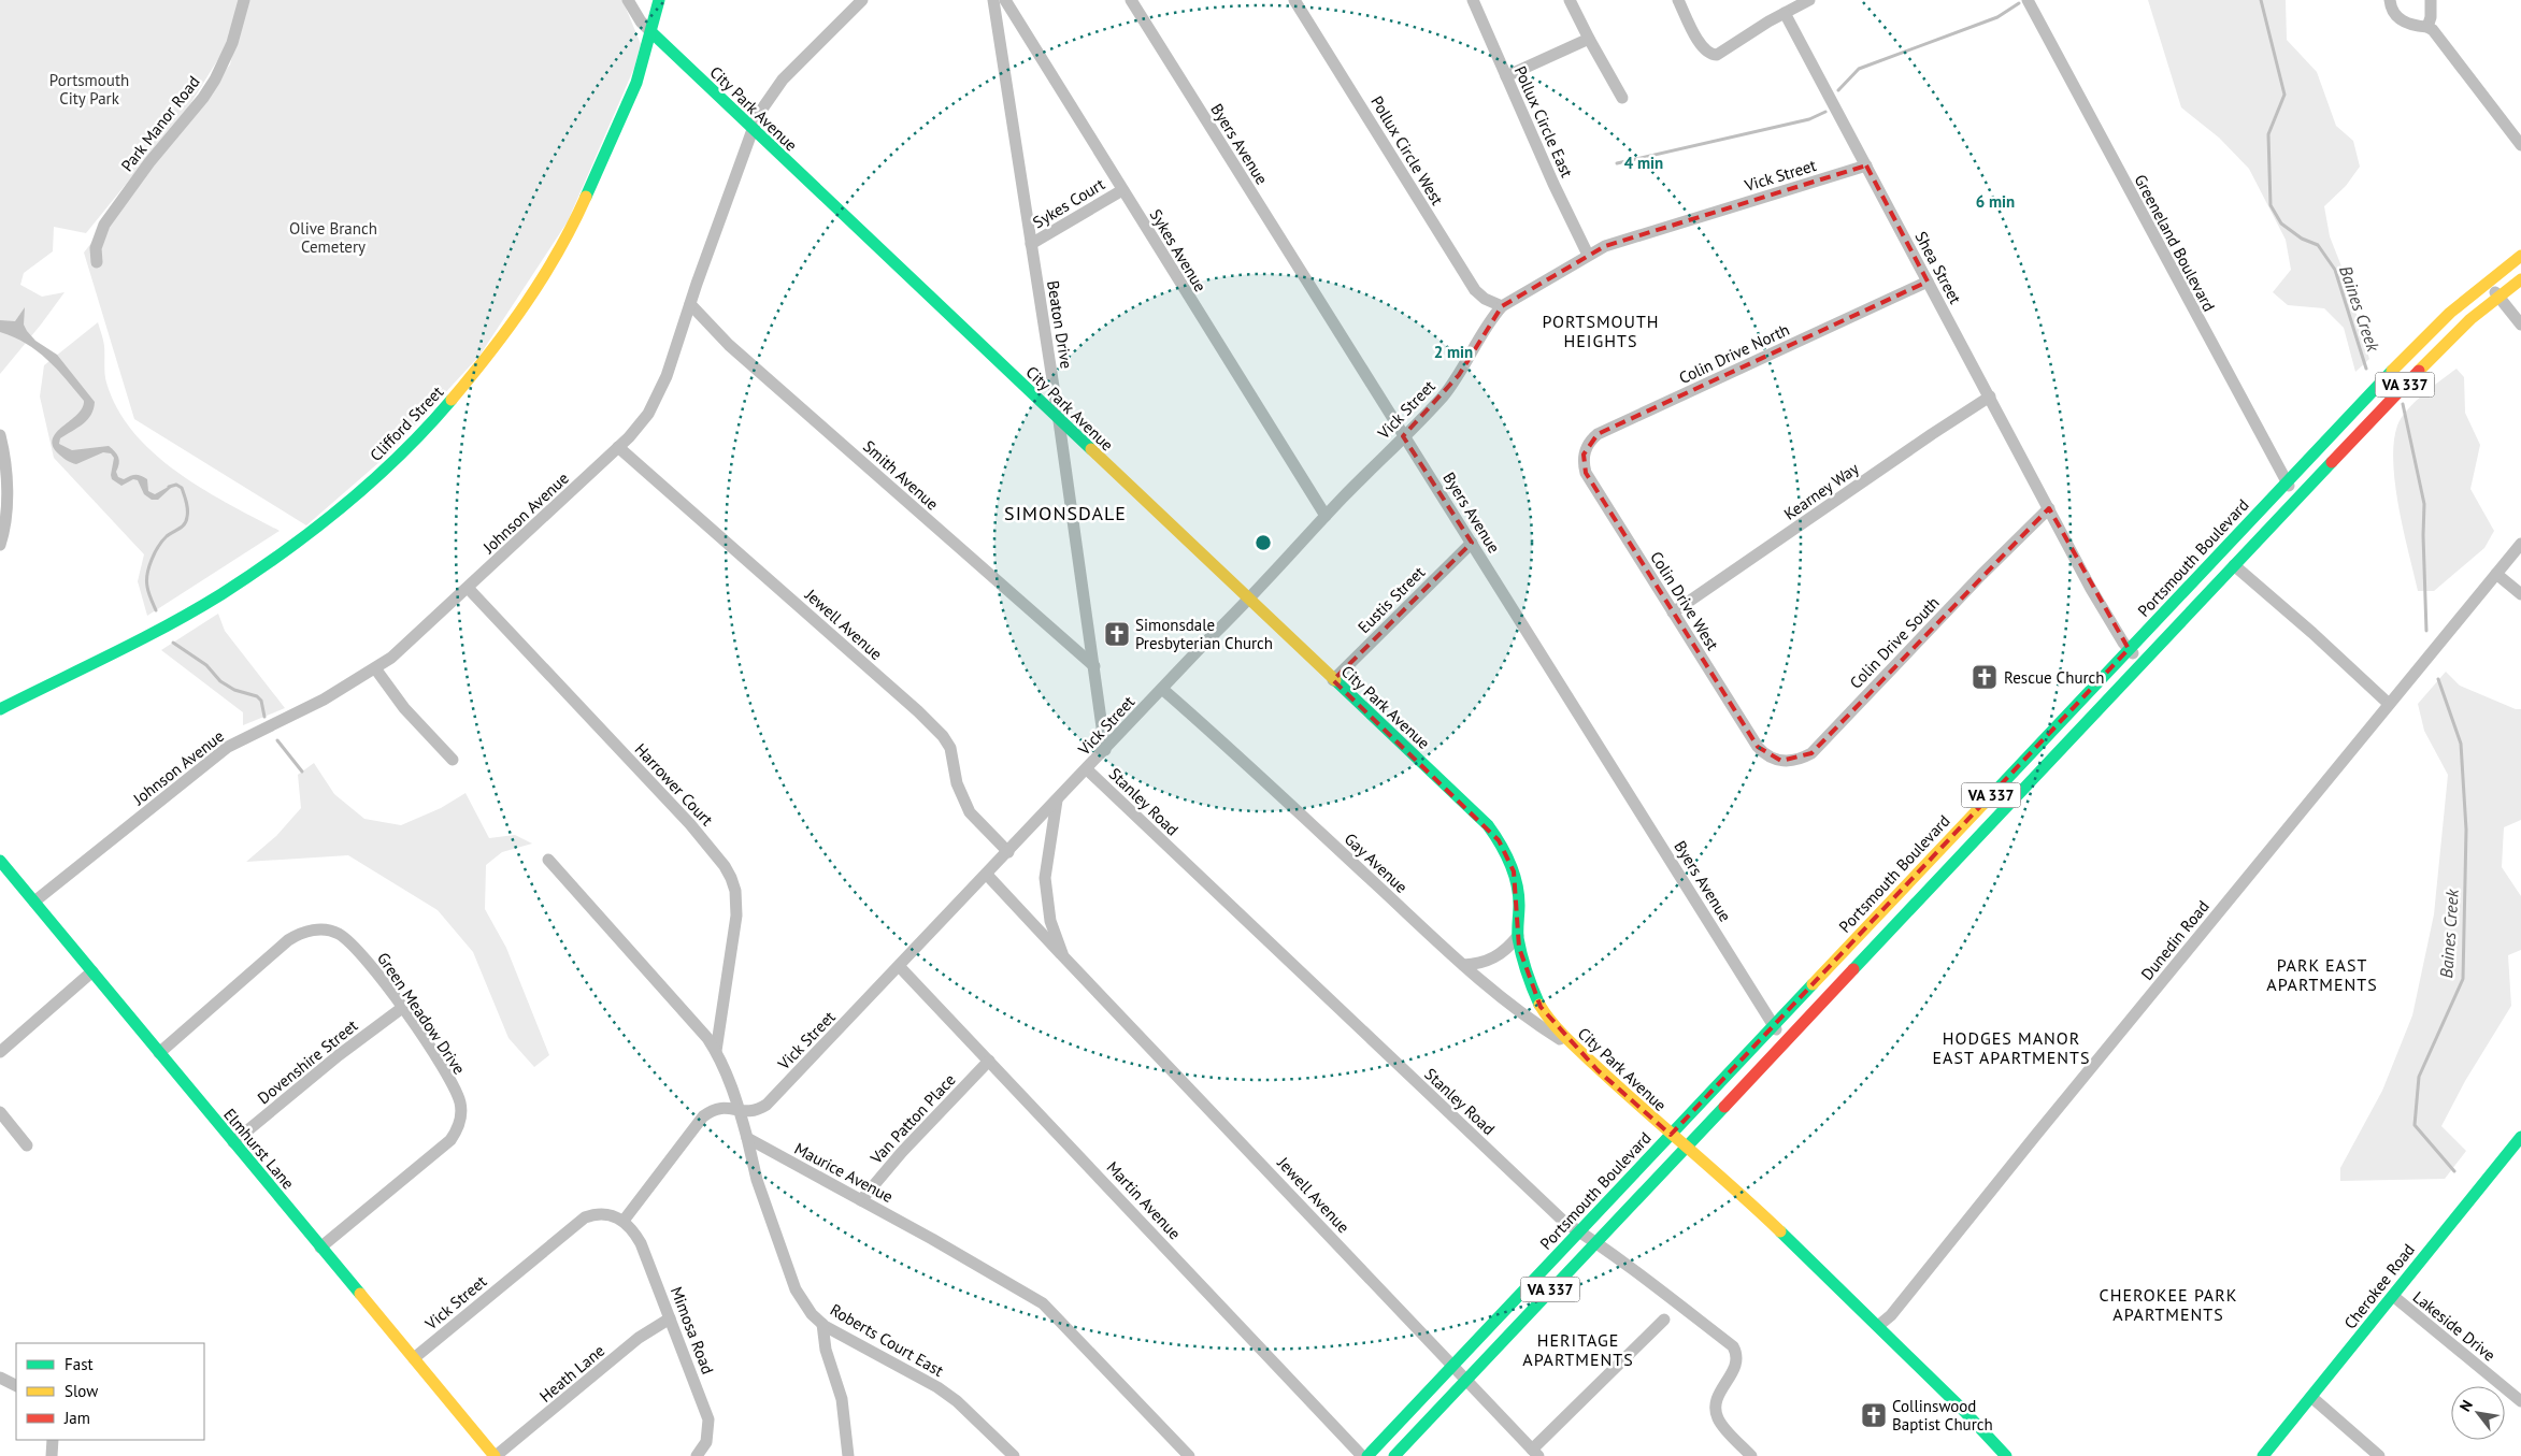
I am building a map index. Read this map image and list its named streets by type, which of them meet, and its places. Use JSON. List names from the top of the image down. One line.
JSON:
{"streets":{"street":["City Park Avenue","Pollux Circle East","Park Manor Road","Byers Avenue","Pollux Circle West","Vick Street","Sykes Court","Greeneland Boulevard","Sykes Avenue","Shea Street","Beaton Drive","Colin Drive North","VA 337","Clifford Street","Smith Avenue","Kearney Way","Johnson Avenue","Portsmouth Boulevard","Eustis Street","Colin Drive West","Jewell Avenue","Colin Drive South","Harrower Court","Stanley Road","Gay Avenue","Dunedin Road","Green Meadow Drive","Dovenshire Street","Van Patton Place","Elmhurst Lane","Maurice Avenue","Martin Avenue","Cherokee Road","Lakeside Drive","Mimosa Road","Roberts Court East","Heath Lane"]},"crossings":[["City Park Avenue","Vick Street"],["City Park Avenue","Beaton Drive"],["City Park Avenue","VA 337"],["City Park Avenue","Clifford Street"],["City Park Avenue","Johnson Avenue"],["City Park Avenue","Portsmouth Boulevard"],["City Park Avenue","Eustis Street"],["City Park Avenue","Gay Avenue"],["City Park Avenue","Dunedin Road"],["Pollux Circle East","Vick Street"],["Byers Avenue","Vick Street"],["Byers Avenue","VA 337"],["Byers Avenue","Portsmouth Boulevard"],["Byers Avenue","Eustis Street"],["Pollux Circle West","Vick Street"],["Vick Street","Sykes Avenue"],["Vick Street","Shea Street"],["Vick Street","Beaton Drive"],["Vick Street","Jewell Avenue"],["Vick Street","Stanley Road"],["Vick Street","Gay Avenue"],["Vick Street","Elmhurst Lane"],["Vick Street","Martin Avenue"],["Vick Street","Mimosa Road"],["Sykes Court","Sykes Avenue"],["Sykes Court","Beaton Drive"],["Greeneland Boulevard","VA 337"],["Greeneland Boulevard","Portsmouth Boulevard"],["Shea Street","Colin Drive North"],["Shea Street","VA 337"],["Shea Street","Kearney Way"],["Shea Street","Portsmouth Boulevard"],["Shea Street","Colin Drive South"],["Beaton Drive","Smith Avenue"],["Colin Drive North","Colin Drive West"],["VA 337","Jewell Avenue"],["VA 337","Stanley Road"],["Smith Avenue","Johnson Avenue"],["Kearney Way","Colin Drive West"],["Johnson Avenue","Jewell Avenue"],["Johnson Avenue","Harrower Court"],["Johnson Avenue","Elmhurst Lane"],["Portsmouth Boulevard","Jewell Avenue"],["Portsmouth Boulevard","Stanley Road"],["Colin Drive West","Colin Drive South"],["Green Meadow Drive","Dovenshire Street"],["Green Meadow Drive","Elmhurst Lane"],["Dovenshire Street","Elmhurst Lane"],["Van Patton Place","Maurice Avenue"],["Van Patton Place","Martin Avenue"],["Elmhurst Lane","Heath Lane"],["Maurice Avenue","Roberts Court East"],["Cherokee Road","Lakeside Drive"],["Mimosa Road","Heath Lane"]],"districts":["PORTSMOUTH HEIGHTS","SIMONSDALE","PARK EAST APARTMENTS","HODGES MANOR EAST APARTMENTS","CHEROKEE PARK APARTMENTS","HERITAGE APARTMENTS"],"water":["Baines Creek"],"parks":["Portsmouth City Park","Olive Branch Cemetery"],"places":{"church":["Simonsdale Presbyterian Church","Rescue Church","Collinswood Baptist Church"]},"legend":["Fast","Slow","Jam"],"north":"top left","rings":["4 min","6 min","2 min"]}
